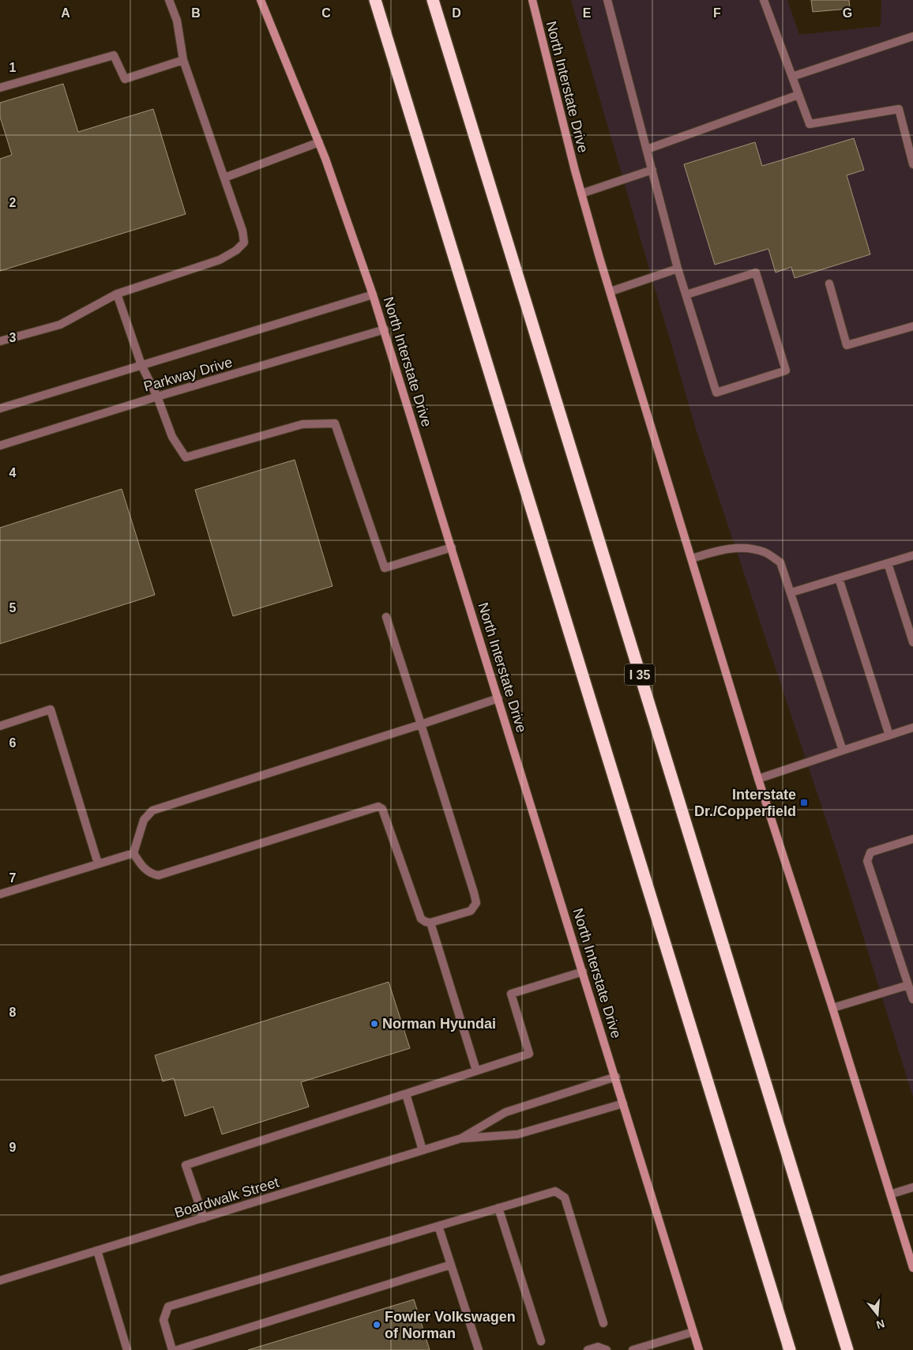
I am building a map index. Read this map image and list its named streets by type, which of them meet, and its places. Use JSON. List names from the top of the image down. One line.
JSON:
{"streets":{"highway":["I 35"],"main road":["North Interstate Drive"],"street":["Parkway Drive","Boardwalk Street"]},"crossings":[["North Interstate Drive","Parkway Drive"],["North Interstate Drive","Boardwalk Street"]],"places":{"transit":["Interstate Dr./Copperfield"],"other":["Norman Hyundai","Fowler Volkswagen of Norman"]},"north":"bottom","grid":{"columns":["A","B","C","D","E","F","G"],"rows":["1","2","3","4","5","6","7","8","9"]}}
